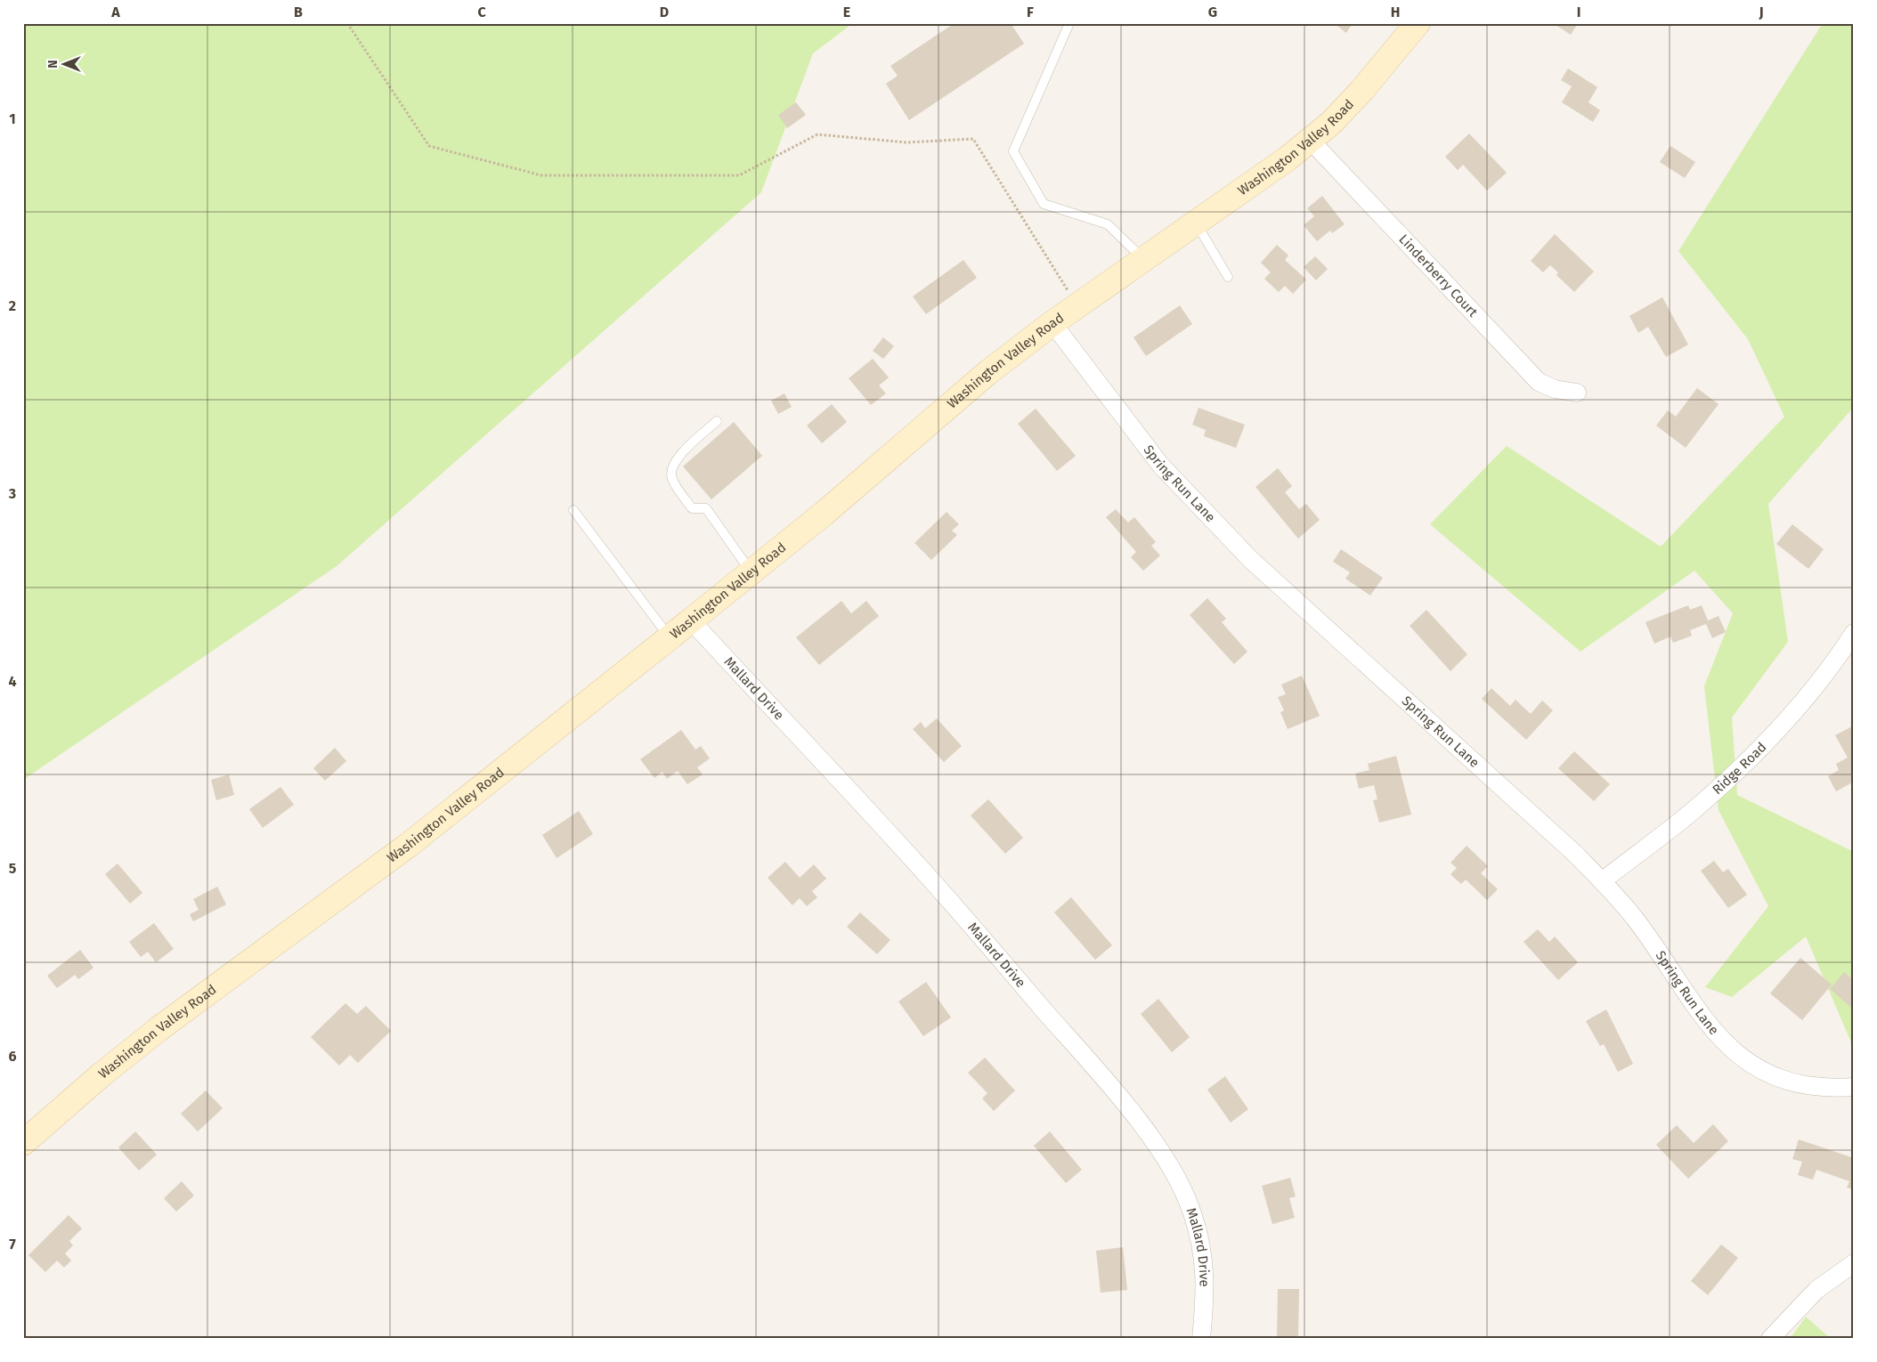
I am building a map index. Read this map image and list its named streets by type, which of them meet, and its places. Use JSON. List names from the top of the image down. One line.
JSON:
{"streets":{"street":["Washington Valley Road","Linderberry Court","Spring Run Lane","Mallard Drive","Ridge Road"]},"crossings":[["Washington Valley Road","Linderberry Court"],["Washington Valley Road","Spring Run Lane"],["Washington Valley Road","Mallard Drive"],["Spring Run Lane","Ridge Road"]],"north":"left","grid":{"columns":["A","B","C","D","E","F","G","H","I","J"],"rows":["1","2","3","4","5","6","7"]}}
